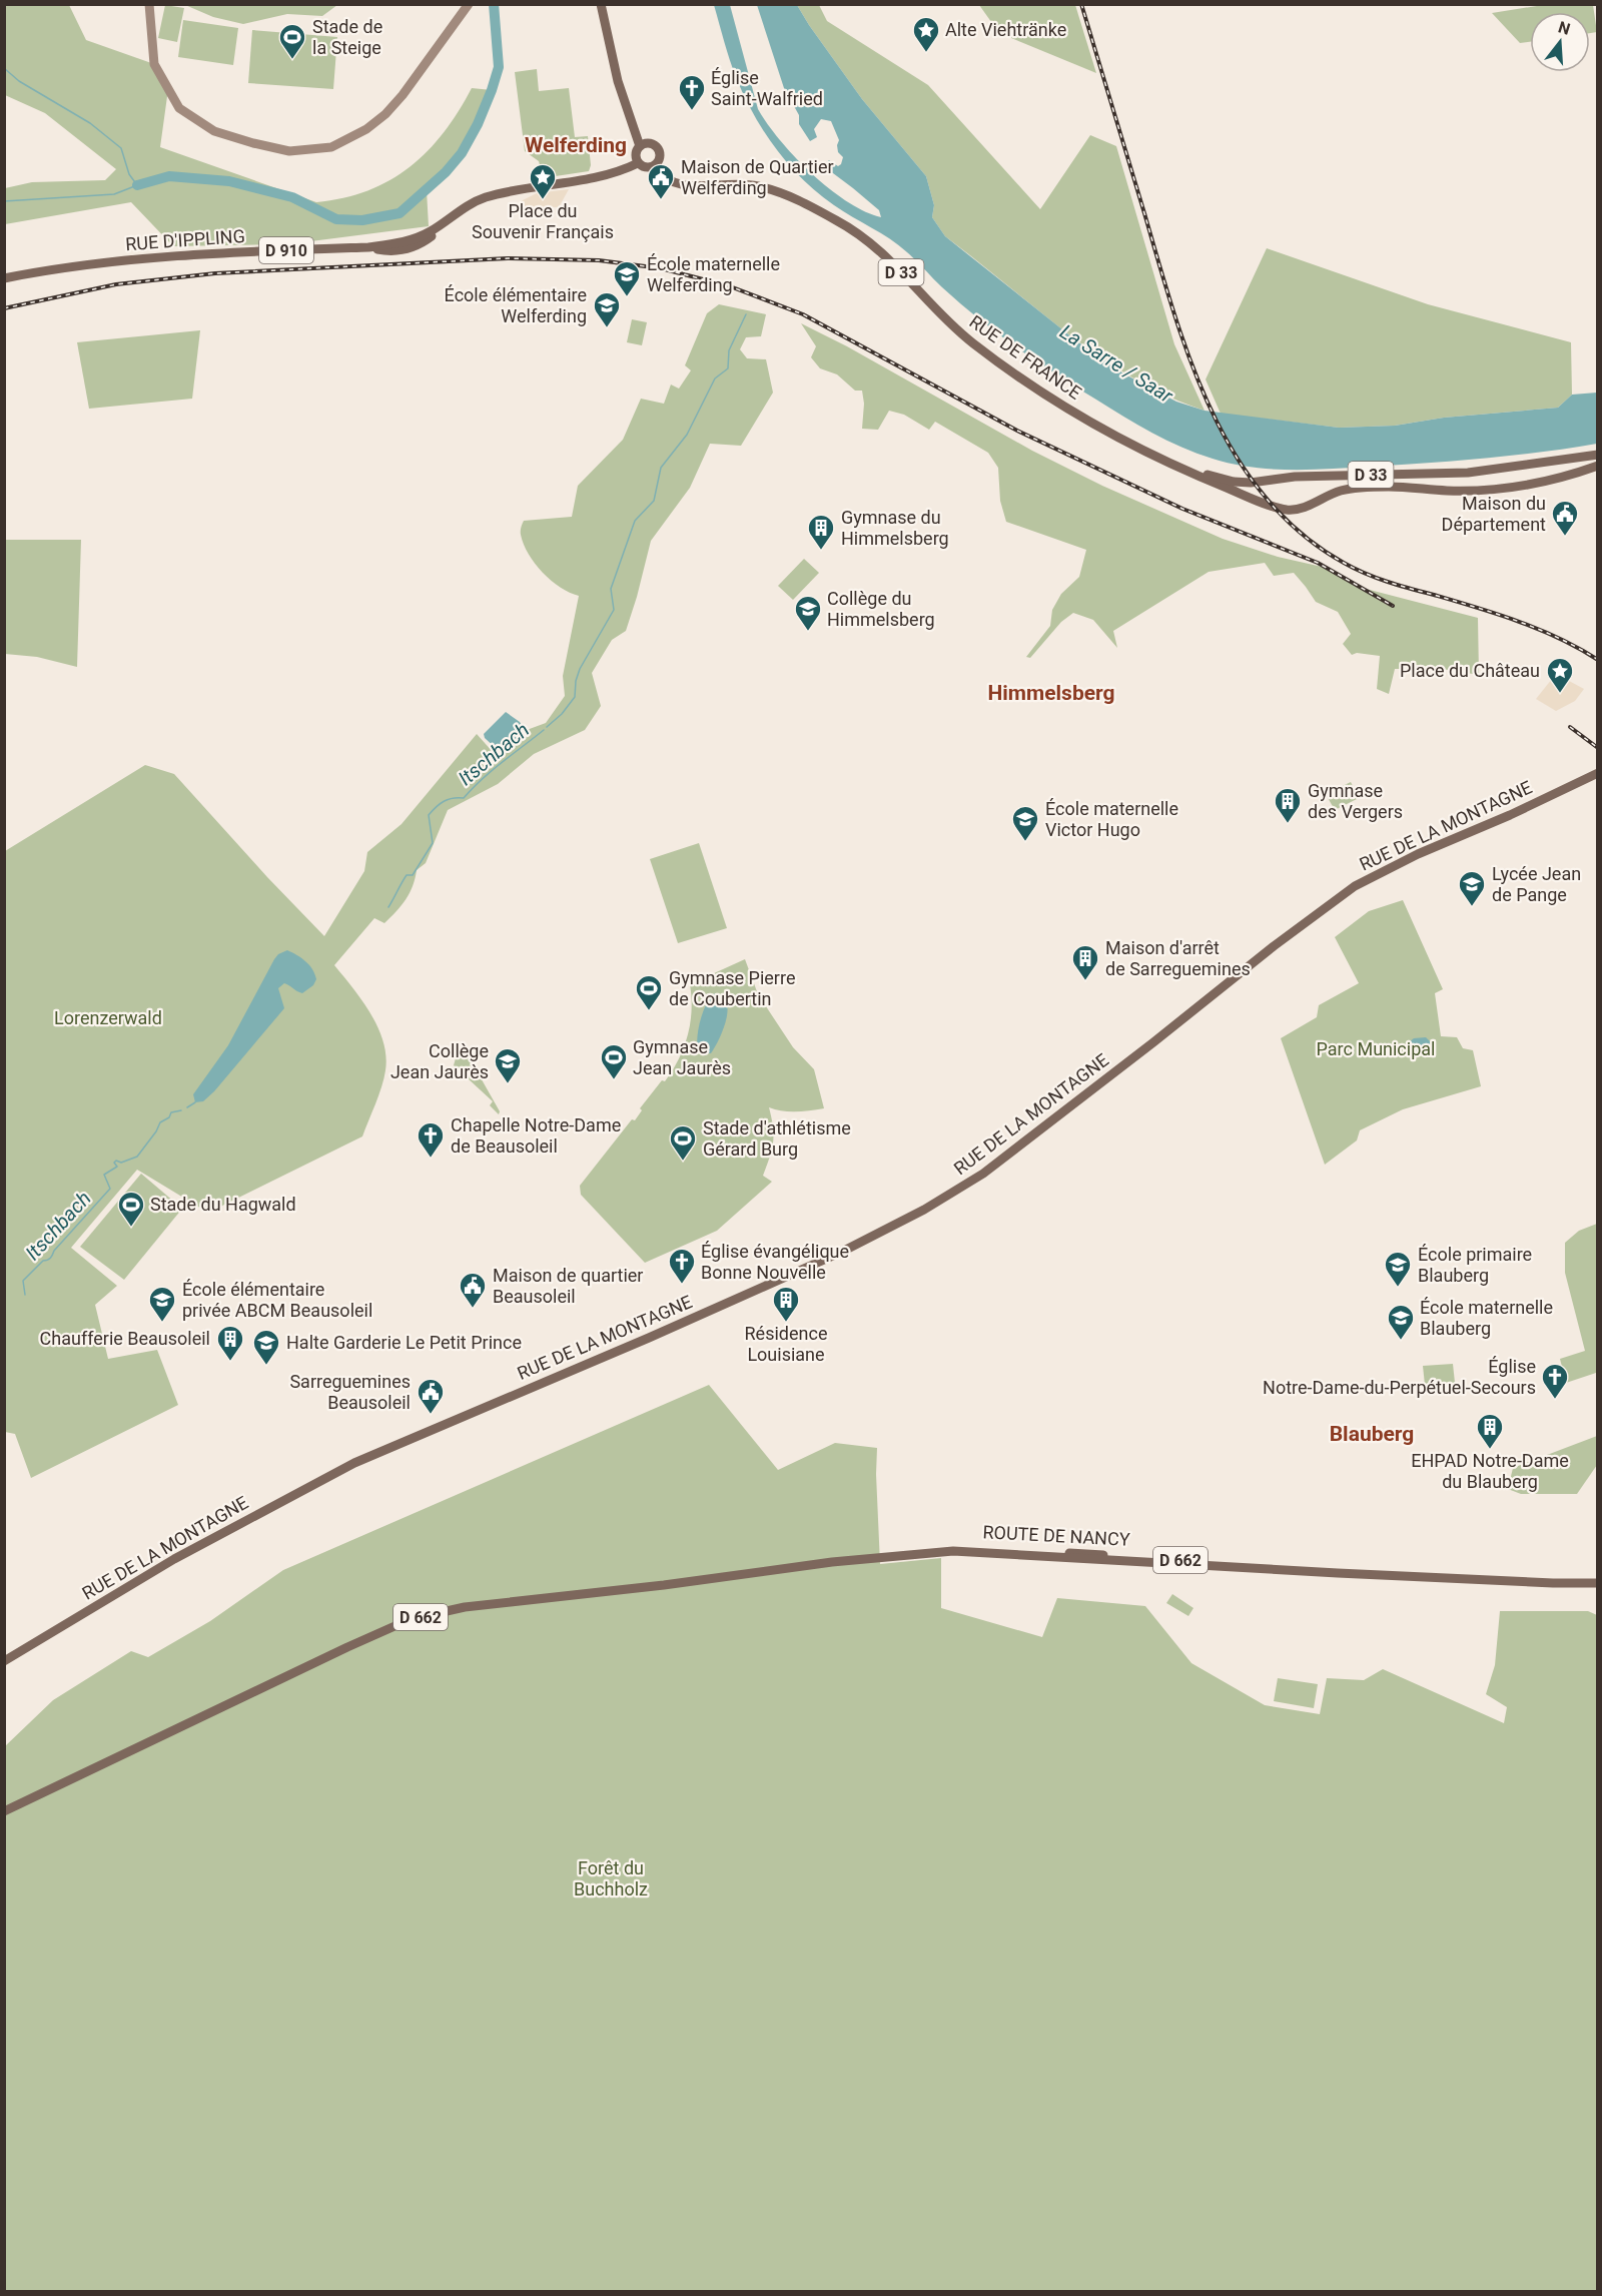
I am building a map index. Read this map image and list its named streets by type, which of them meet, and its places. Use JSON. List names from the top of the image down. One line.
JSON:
{"streets":{"main road":["RUE D'IPPLING","D 910","D 33","RUE DE FRANCE","RUE DE LA MONTAGNE","ROUTE DE NANCY","D 662"]},"crossings":[["RUE D'IPPLING","RUE DE FRANCE"],["D 33","RUE DE FRANCE"]],"districts":["Welferding","Himmelsberg","Blauberg"],"water":["La Sarre / Saar","Itschbach"],"parks":["Lorenzerwald","Parc Municipal","Forêt du Buchholz"],"places":{"place":["Alte Viehtränke","Place du Souvenir Français","Place du Château"],"sports":["Stade de la Steige","Gymnase Pierre de Coubertin","Gymnase Jean Jaurès","Stade d'athlétisme Gérard Burg","Stade du Hagwald"],"church":["Église Saint-Walfried","Chapelle Notre-Dame de Beausoleil","Église évangélique Bonne Nouvelle","Église Notre-Dame-du-Perpétuel-Secours"],"public building":["Maison de Quartier Welferding","Maison du Département","Maison de quartier Beausoleil","Sarreguemines Beausoleil"],"school or university":["École maternelle Welferding","École élémentaire Welferding","Collège du Himmelsberg","École maternelle Victor Hugo","Lycée Jean de Pange","Collège Jean Jaurès","École primaire Blauberg","École élémentaire privée ABCM Beausoleil","École maternelle Blauberg","Halte Garderie Le Petit Prince"],"building":["Gymnase du Himmelsberg","Gymnase des Vergers","Maison d'arrêt de Sarreguemines","Résidence Louisiane","Chaufferie Beausoleil","EHPAD Notre-Dame du Blauberg"]},"north":"top"}
